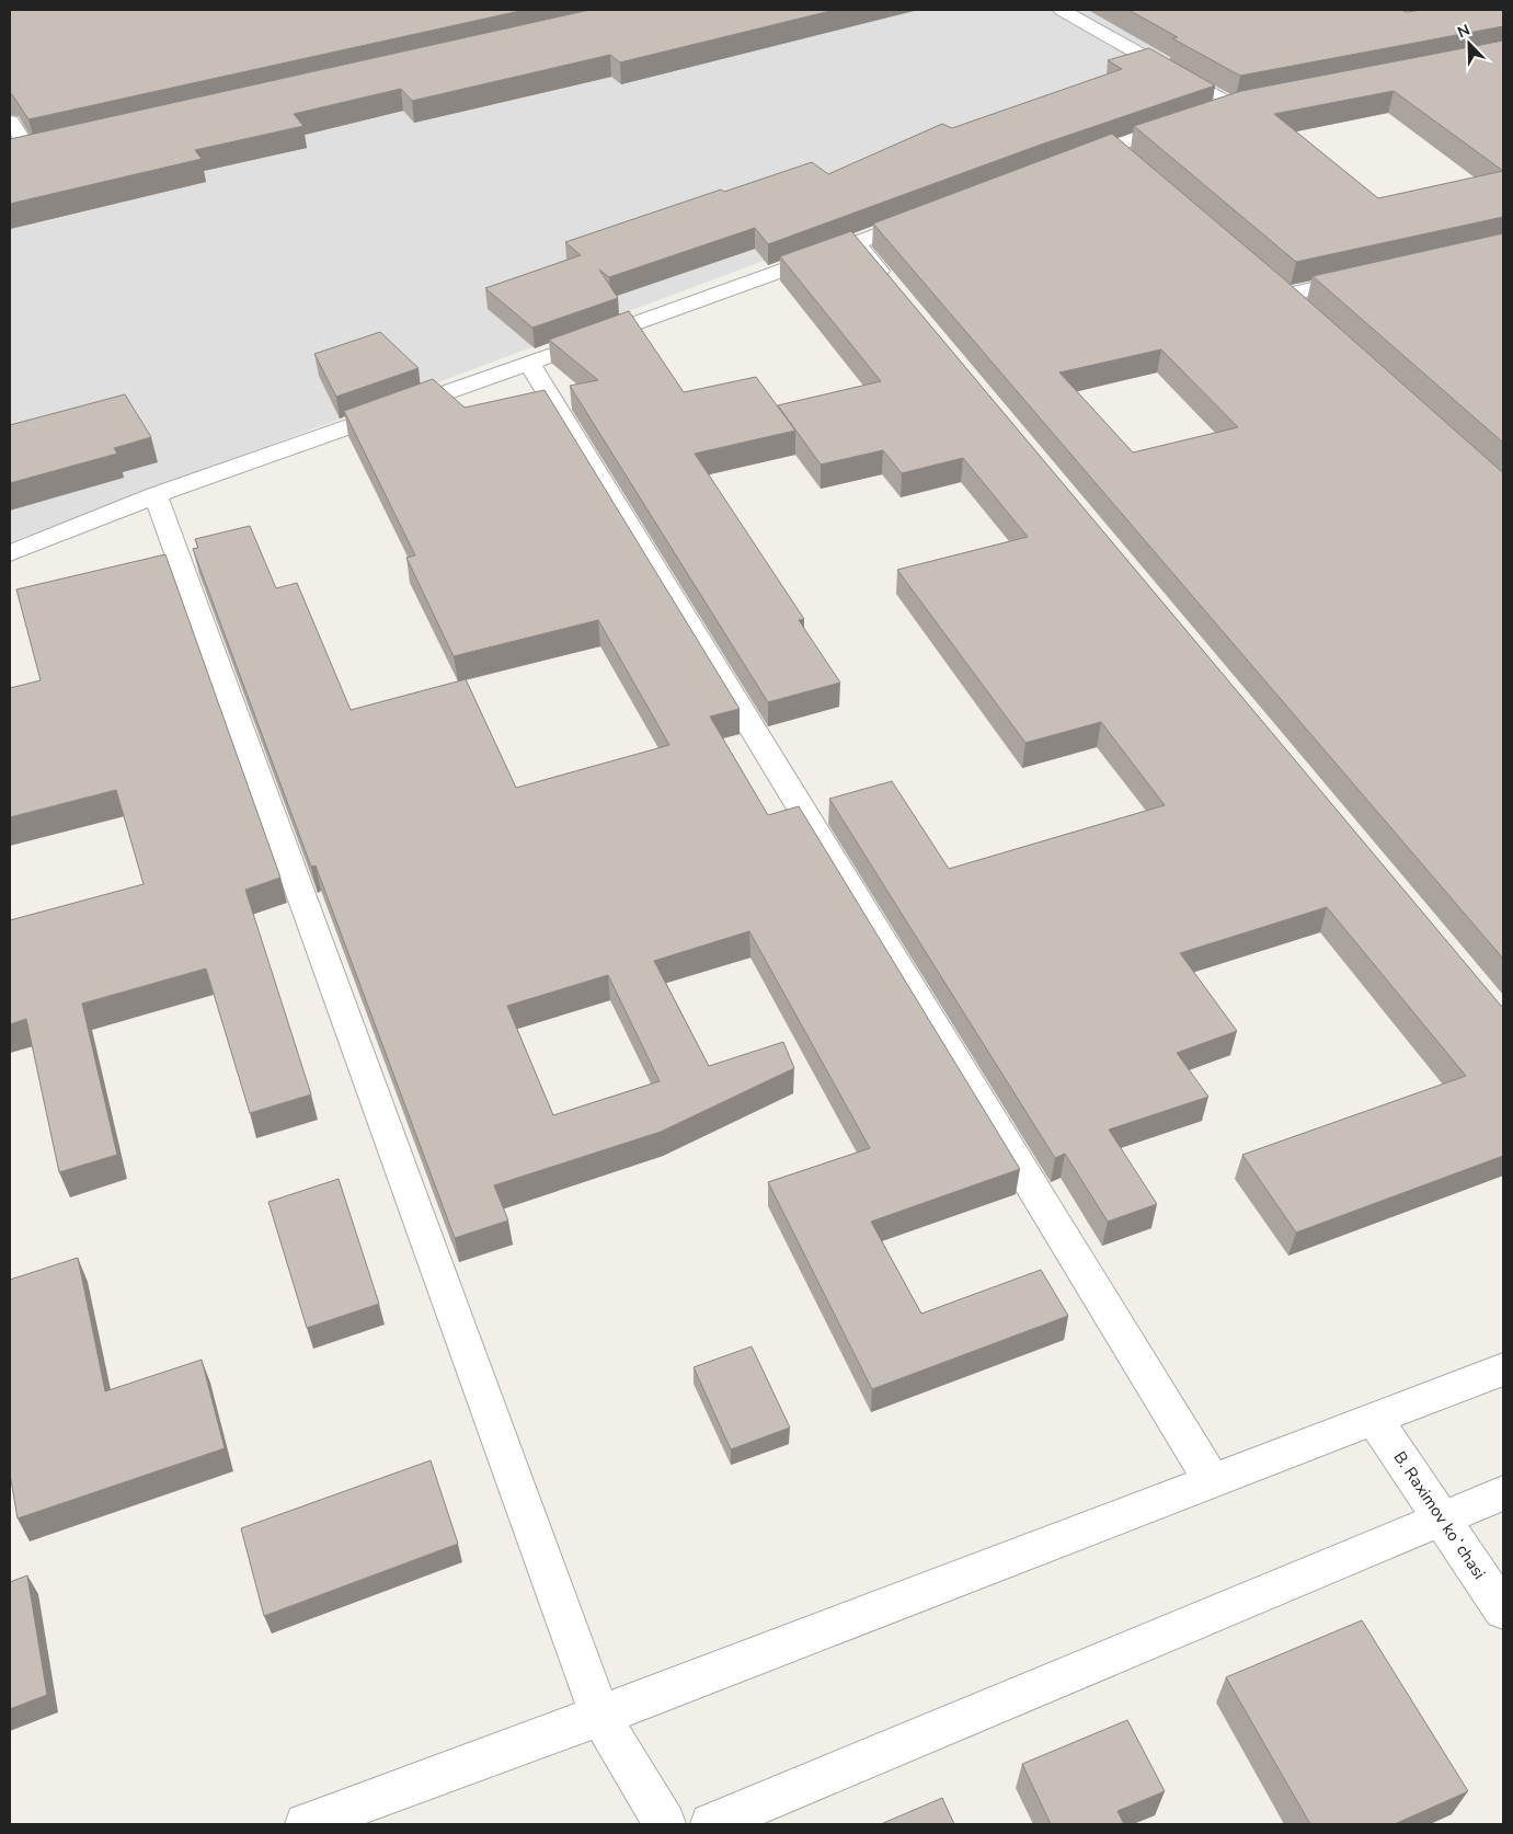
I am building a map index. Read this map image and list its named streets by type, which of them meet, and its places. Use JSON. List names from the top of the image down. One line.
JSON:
{"streets":{"street":["B. Raximov koʻchasi"]},"north":"top left"}
